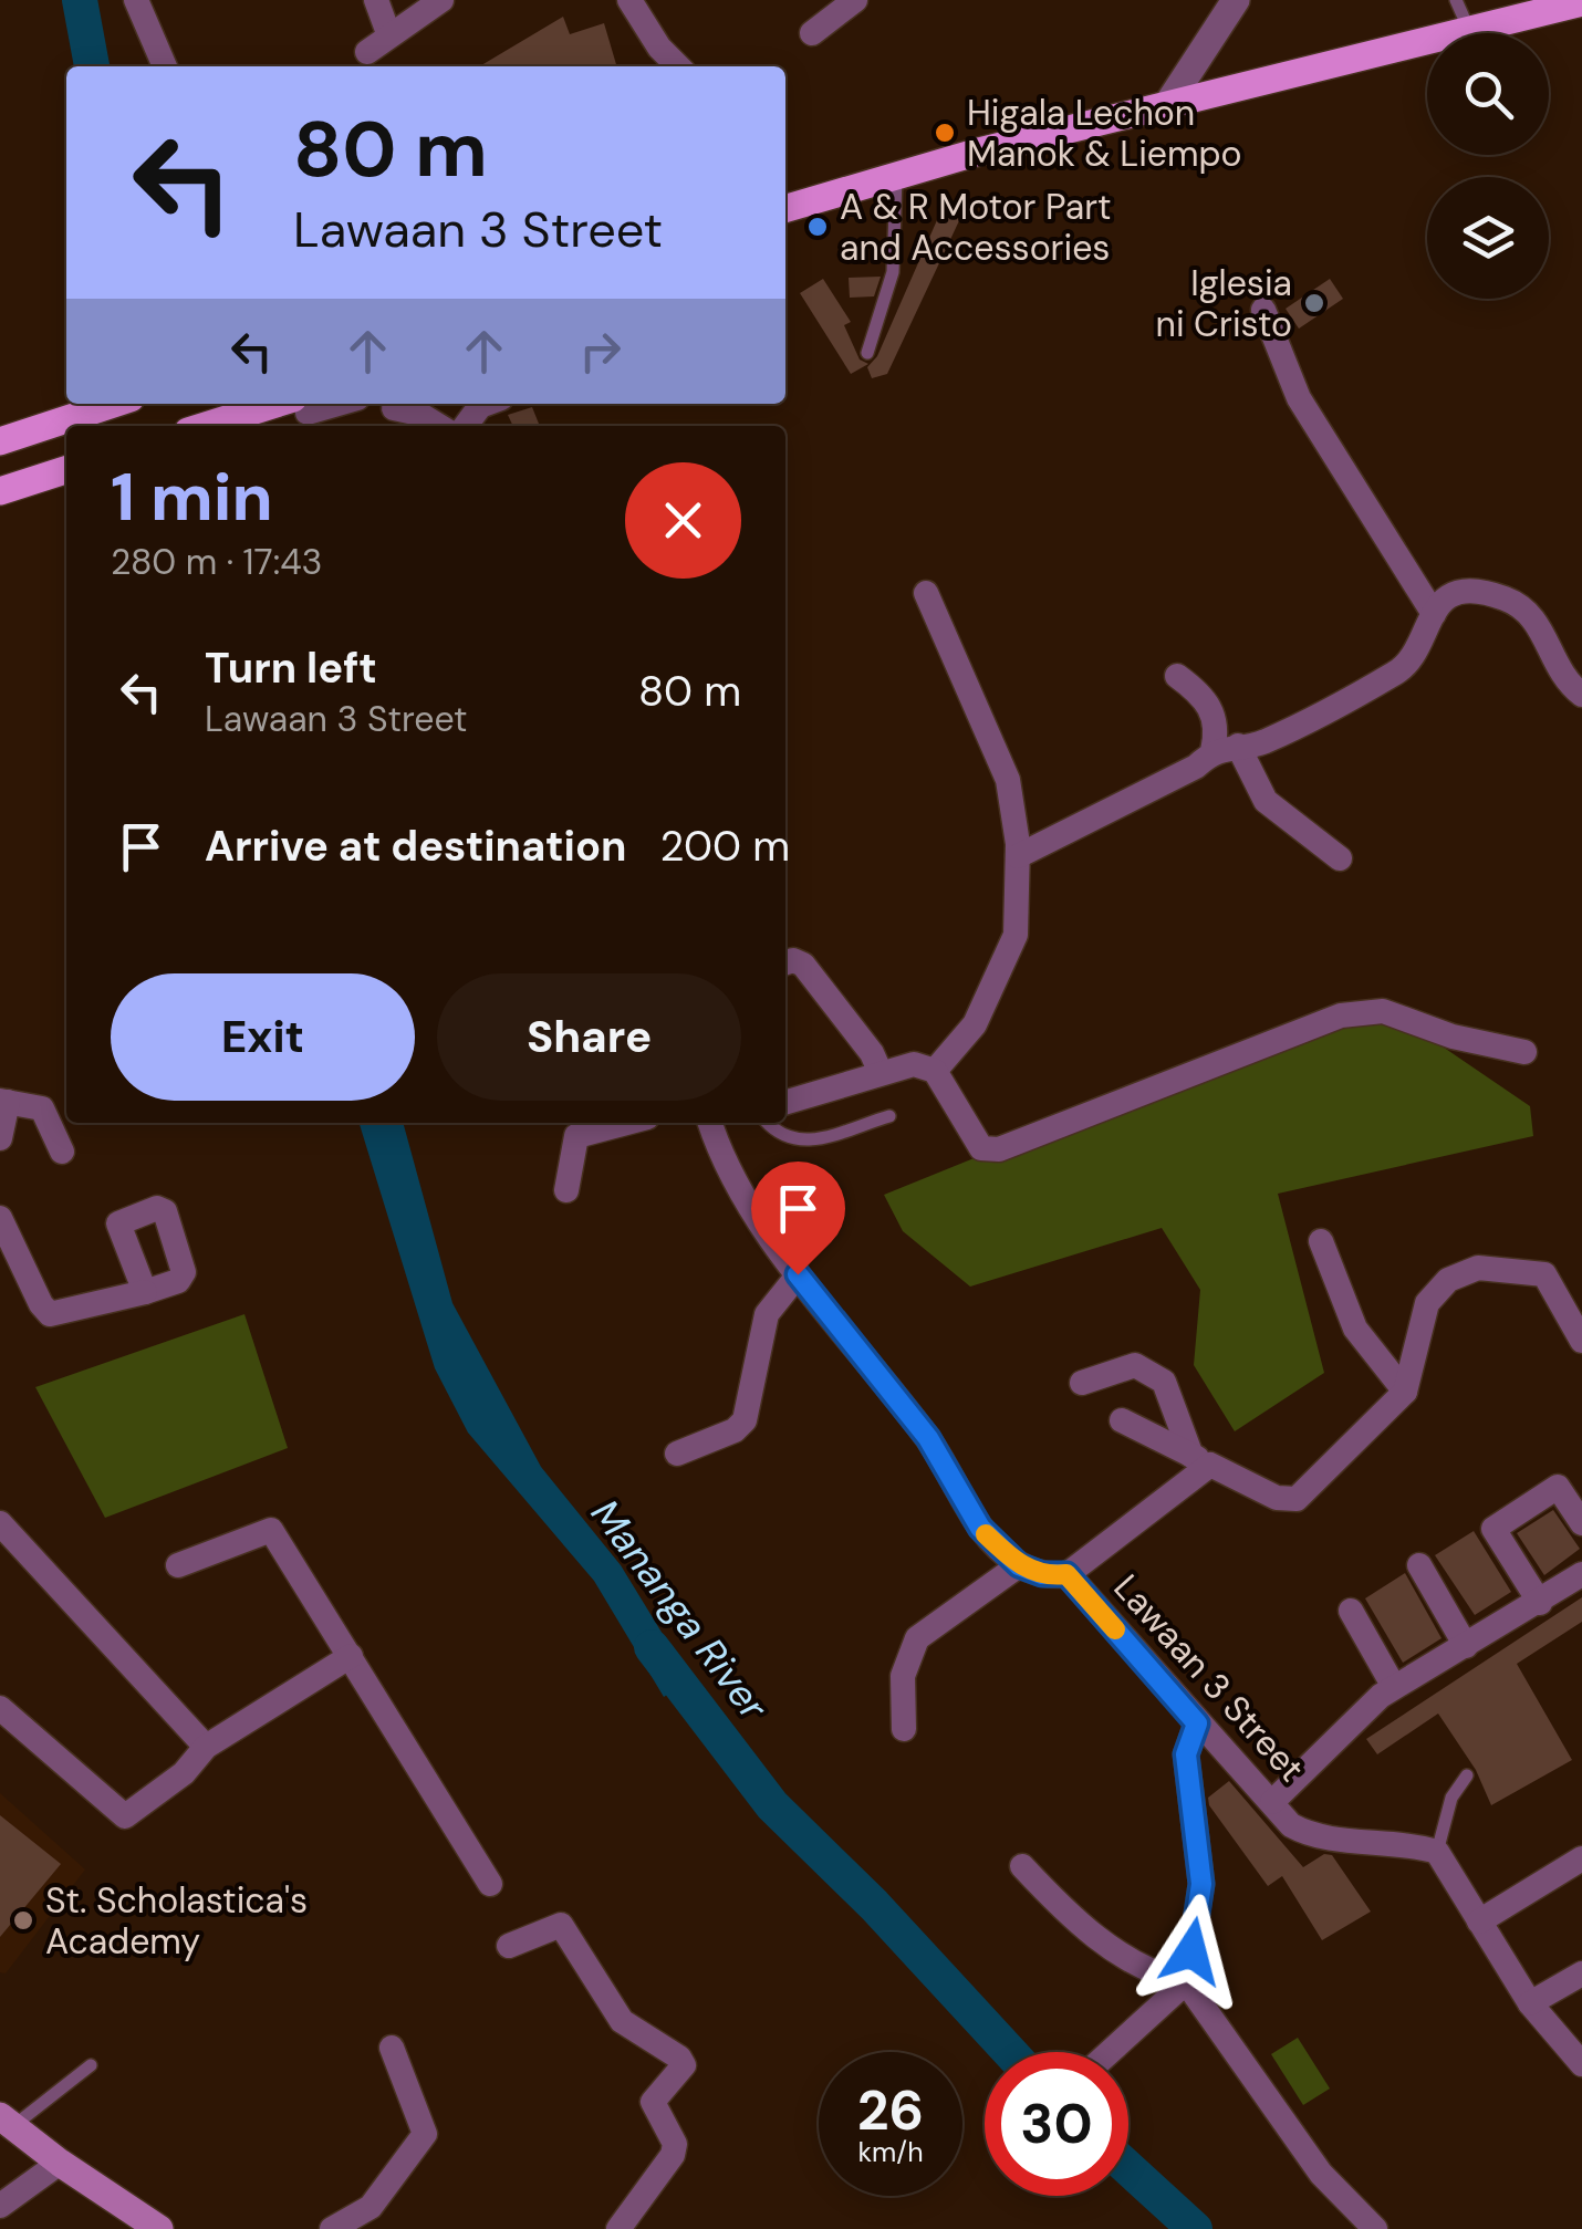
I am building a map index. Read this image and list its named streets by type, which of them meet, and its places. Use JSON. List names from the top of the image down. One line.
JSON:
{"streets":{"street":["Lawaan 3 Street"]},"water":["Mananga River"],"places":["Higala Lechon Manok & Liempo","A & R Motor Part and Accessories","Iglesia ni Cristo","St. Scholastica's Academy"],"page":{"turn":["80 m","Lawaan 3 Street"],"heading":["1 min","280 m · 17:43"],"list":[{"name":"Turn left","note":"Lawaan 3 Street","value":"80 m"},{"name":"Arrive at destination","value":"200 m"}],"buttons":["Exit","Share"],"speed":"26 km/h","limit":"30"}}
